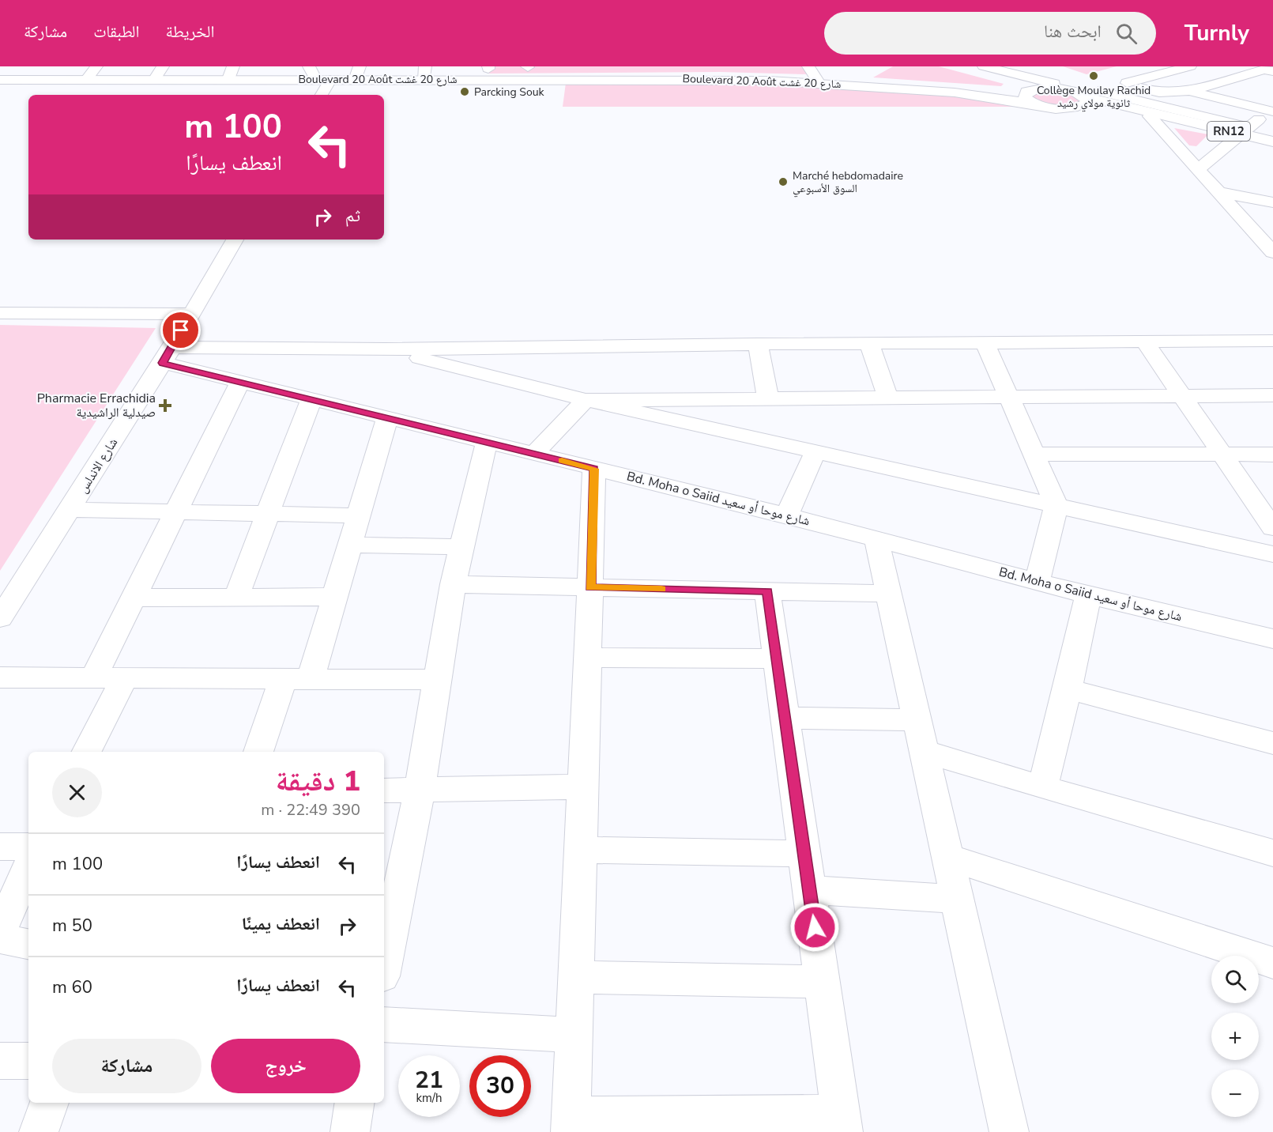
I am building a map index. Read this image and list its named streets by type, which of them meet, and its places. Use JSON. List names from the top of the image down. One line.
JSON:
{"streets":{"street":["Boulevard 20 Août شارع 20 غشت","RN12","شارع الاندلس","Bd. Moha o Saiid شارع موحا أو سعيد"]},"crossings":[["شارع الاندلس","Bd. Moha o Saiid شارع موحا أو سعيد"]],"places":{"other":["Collège Moulay Rachid ثانوية مولاي رشيد","Parcking Souk","Marché hebdomadaire السوق الأسبوعي"],"health":["Pharmacie Errachidia صيدلية الراشيدية"]},"page":{"header":"Turnly","search":"ابحث هنا","nav":["الخريطة","الطبقات","مشاركة"],"turn":["100 m","انعطف يسارًا"],"then":"ثم","heading":["1 دقيقة","390 m · 22:49"],"list":[{"name":"انعطف يسارًا","value":"100 m"},{"name":"انعطف يمينًا","value":"50 m"},{"name":"انعطف يسارًا","value":"60 m"}],"map_buttons":["+","−"],"buttons":["خروج","مشاركة"],"speed":"21 km/h","limit":"30"}}
